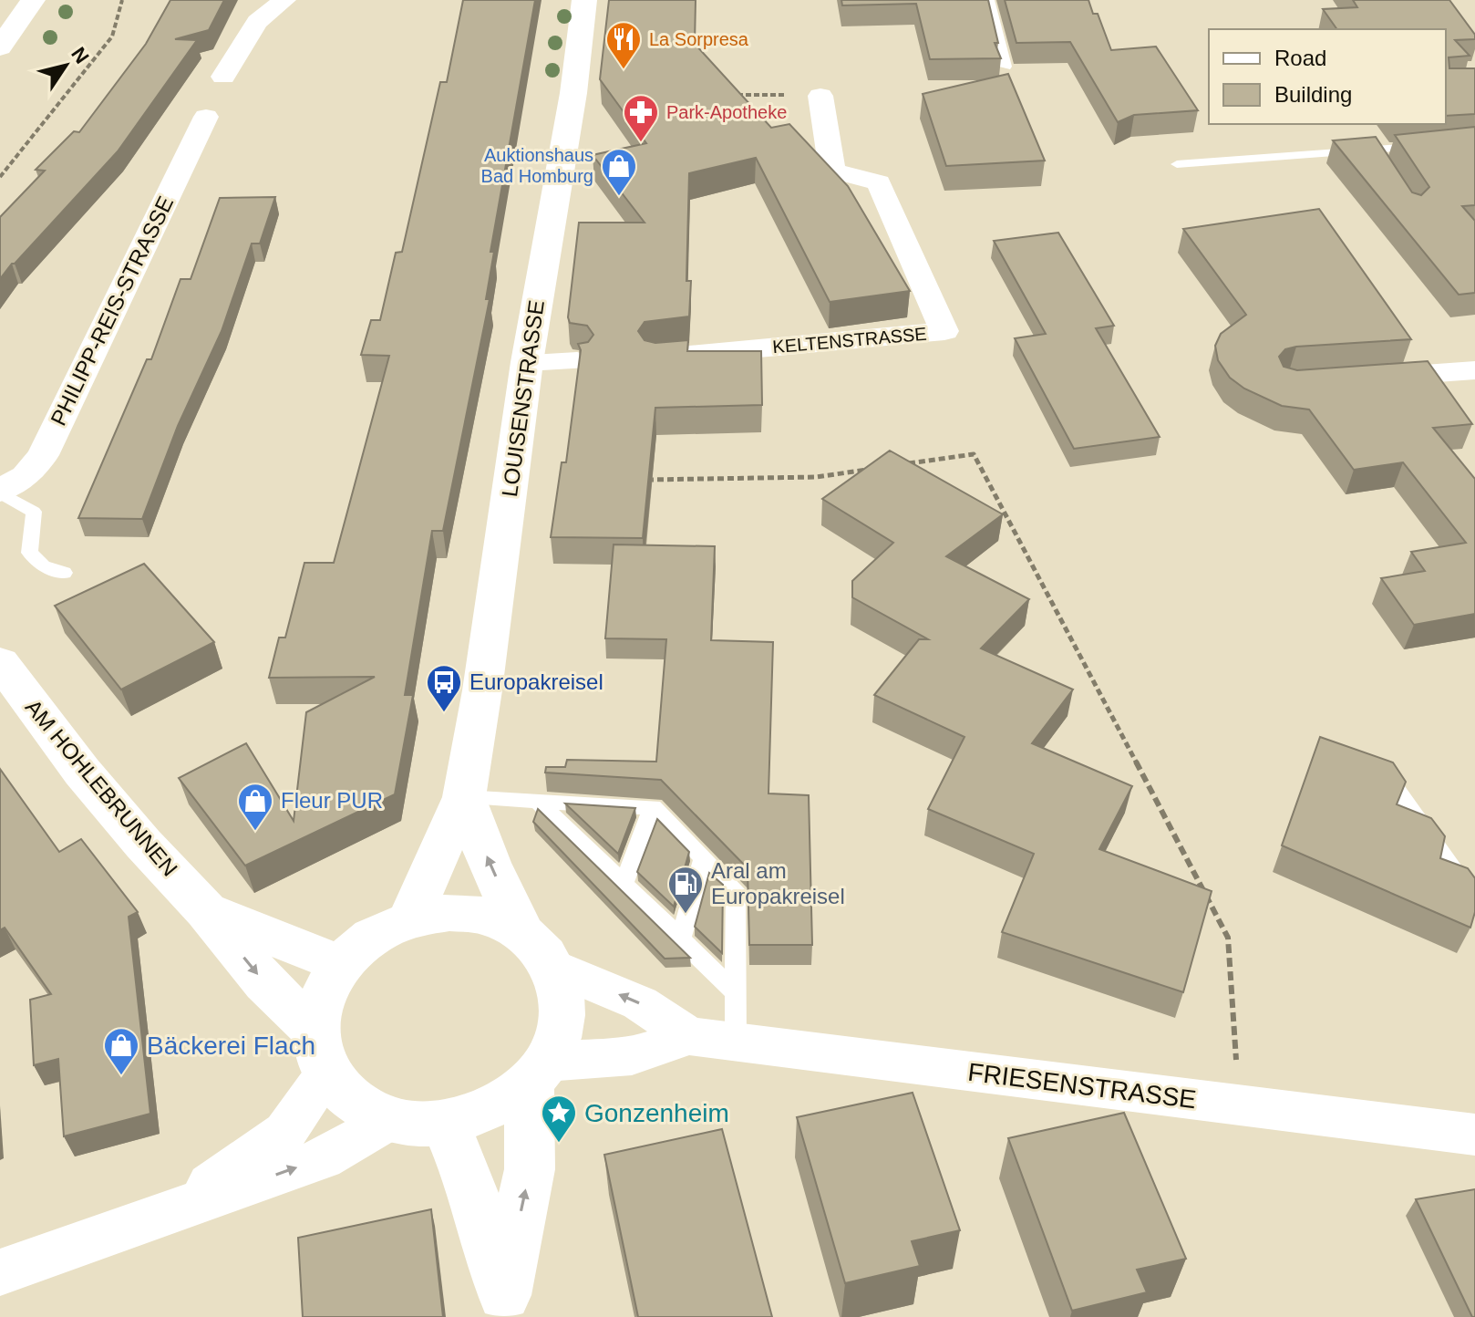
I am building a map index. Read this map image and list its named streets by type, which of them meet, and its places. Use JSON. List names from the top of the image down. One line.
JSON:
{"streets":{"street":["PHILIPP-REIS-STRASSE","KELTENSTRASSE","LOUISENSTRASSE","AM HOHLEBRUNNEN","FRIESENSTRASSE"]},"crossings":[["LOUISENSTRASSE","AM HOHLEBRUNNEN"],["LOUISENSTRASSE","FRIESENSTRASSE"],["AM HOHLEBRUNNEN","FRIESENSTRASSE"]],"places":{"restaurant":["La Sorpresa"],"pharmacy":["Park-Apotheke"],"shop":["Auktionshaus Bad Homburg","Fleur PUR","Bäckerei Flach"],"bus stop":["Europakreisel"],"fuel station":["Aral am Europakreisel"],"place":["Gonzenheim"]},"legend":["Road","Building"],"north":"top right"}
